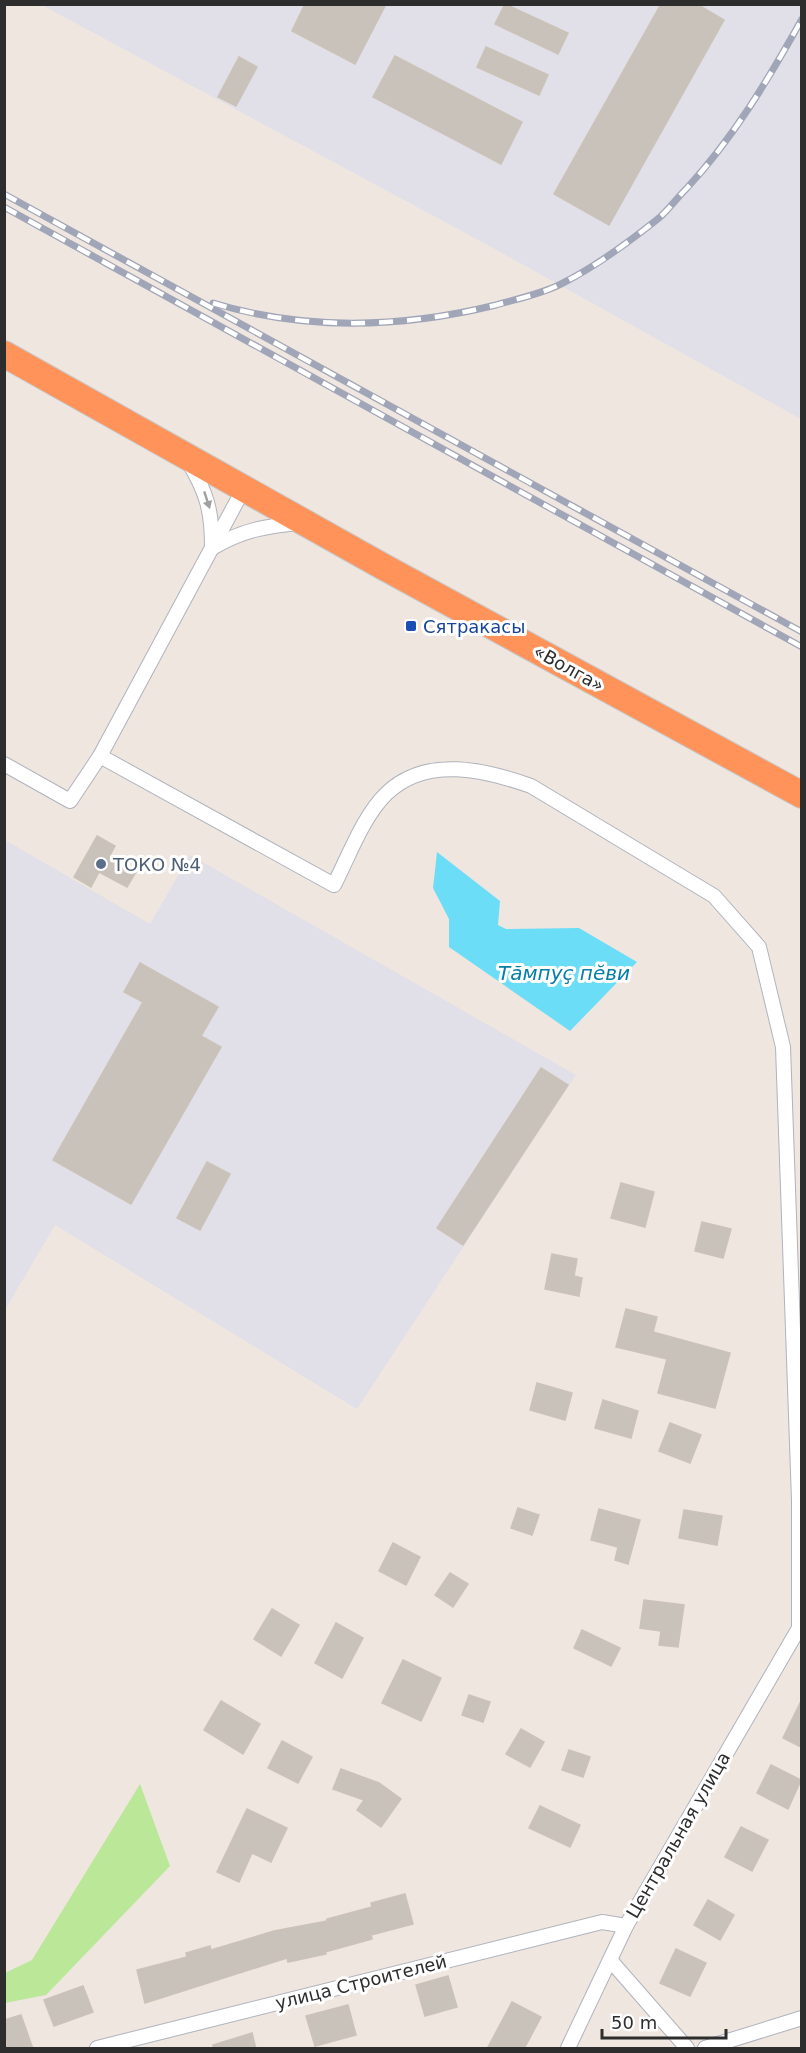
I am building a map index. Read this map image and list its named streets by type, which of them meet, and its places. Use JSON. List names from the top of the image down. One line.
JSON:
{"streets":{"highway":["«Волга»"],"street":["Центральная улица","улица Строителей"]},"crossings":[["Центральная улица","улица Строителей"]],"water":["Тӑмпуҫ пӗви"],"places":{"transit":["Сятракасы"],"other":["ТОКО №4"]},"scale_bar":"50 m"}
